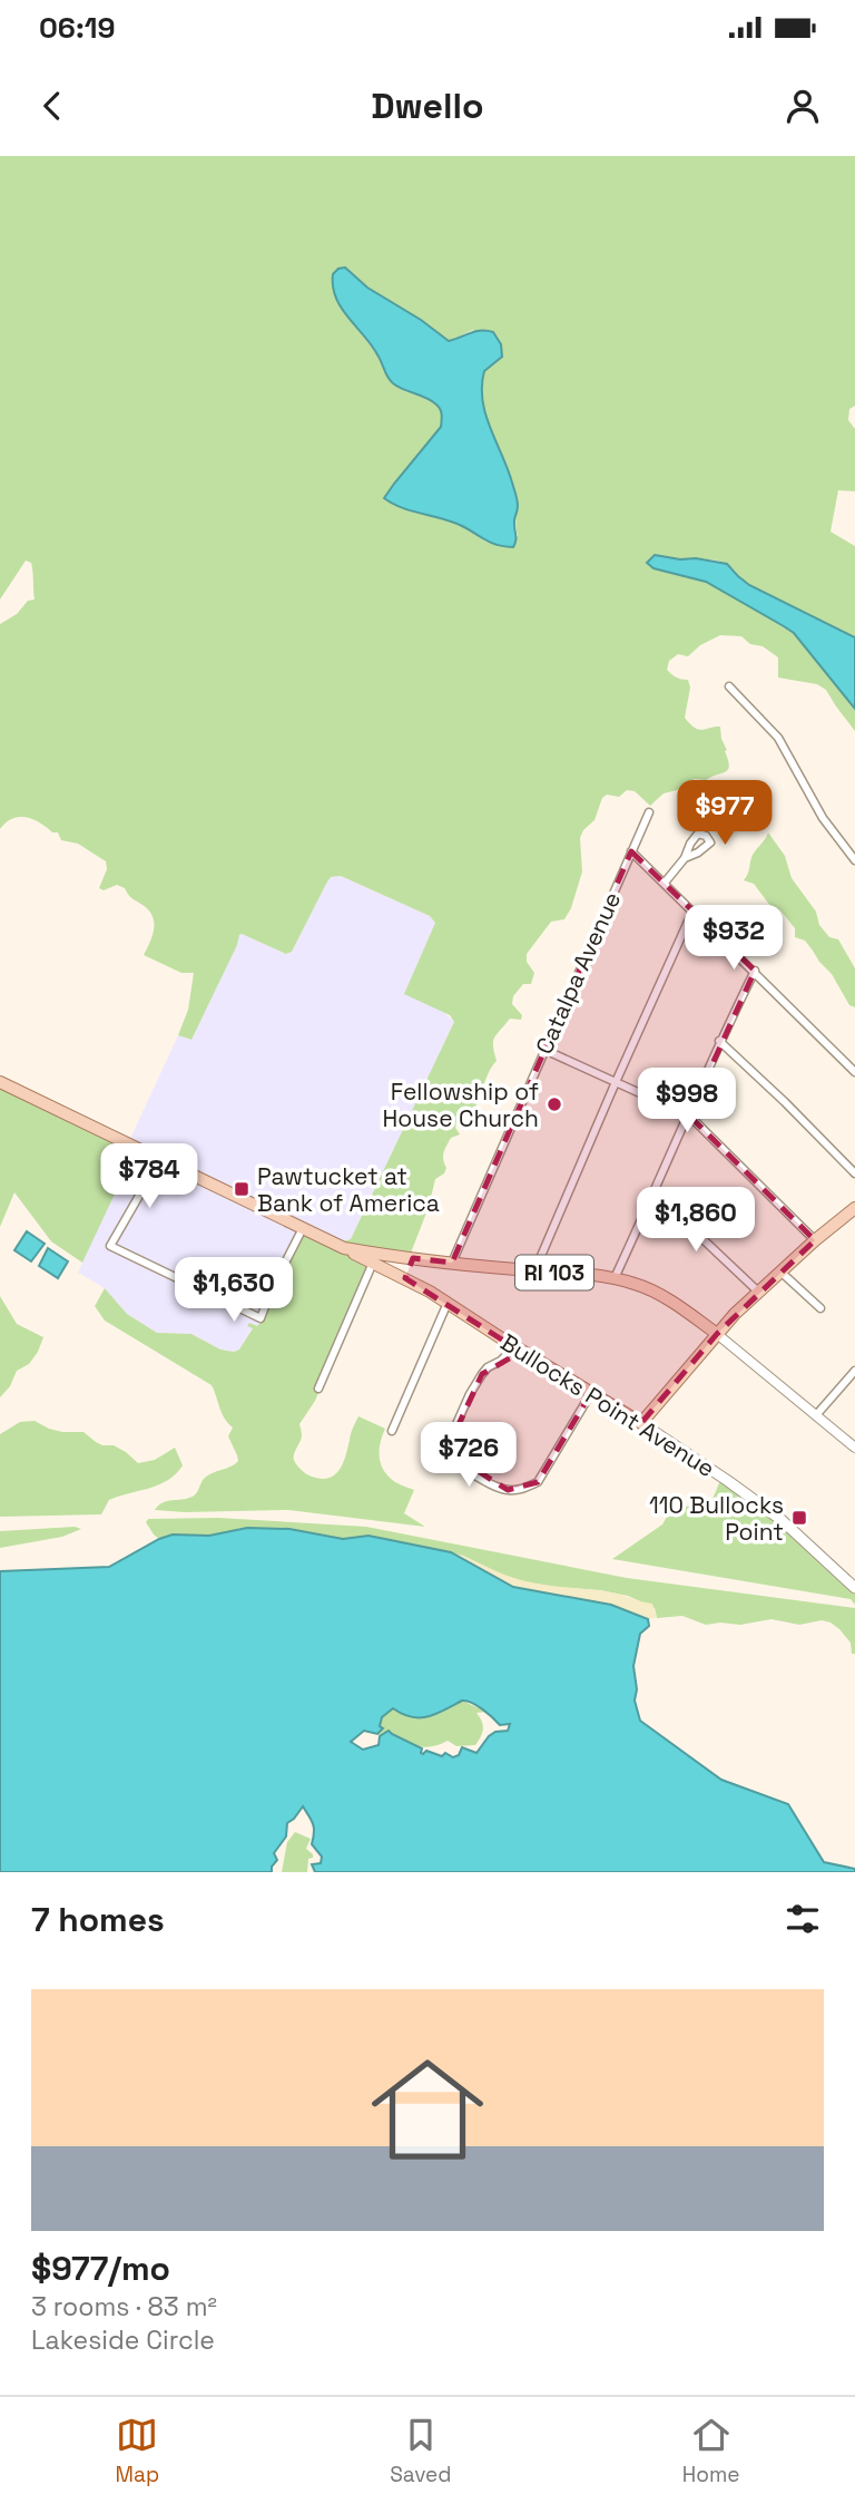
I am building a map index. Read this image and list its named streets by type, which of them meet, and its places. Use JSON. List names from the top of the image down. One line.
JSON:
{"streets":{"main road":["RI 103","Bullocks Point Avenue"],"street":["Catalpa Avenue"]},"crossings":[["Catalpa Avenue","RI 103"],["RI 103","Bullocks Point Avenue"]],"places":{"other":["Fellowship of House Church"],"transit":["Pawtucket at Bank of America","110 Bullocks Point"]},"page":{"status":"06:19","header":"Dwello","price":["$977","$932","$998","$784","$1,860","$1,630","$726"],"heading":"7 homes","list":[{"name":"$977/mo","note":"3 rooms · 83 m² · Lakeside Circle"}],"tabs":["Map","Saved","Home"]}}
